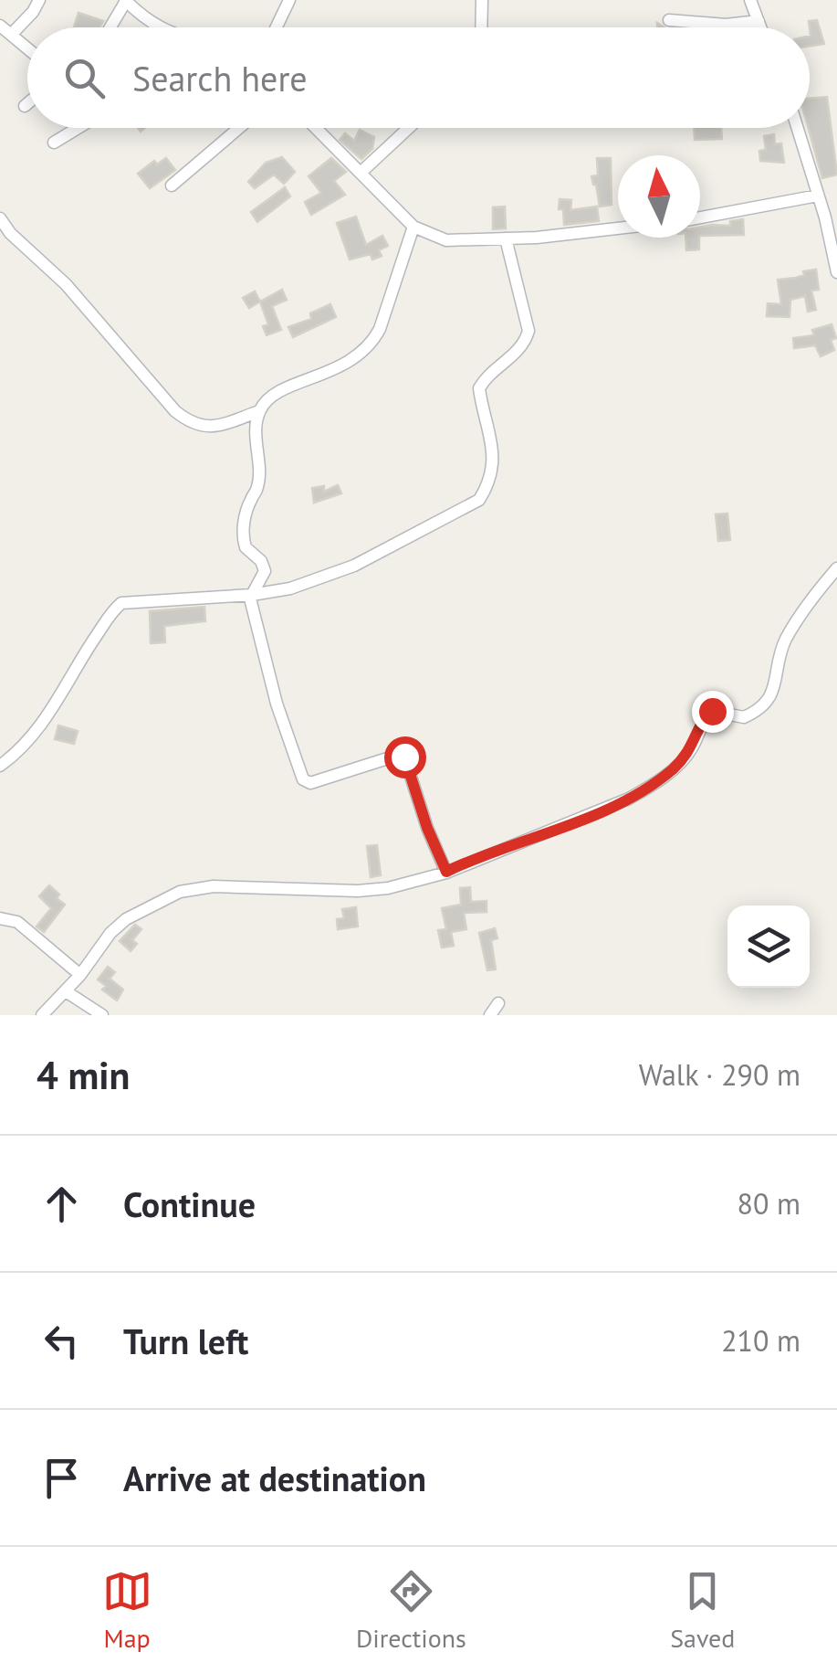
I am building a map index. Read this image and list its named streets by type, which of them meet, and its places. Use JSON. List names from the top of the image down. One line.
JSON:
{"north":"top","page":{"search":"Search here","heading":["4 min","Walk · 290 m"],"list":[["Continue","80 m"],["Turn left","210 m"],"Arrive at destination"],"nav":["Map","Directions","Saved"]}}
